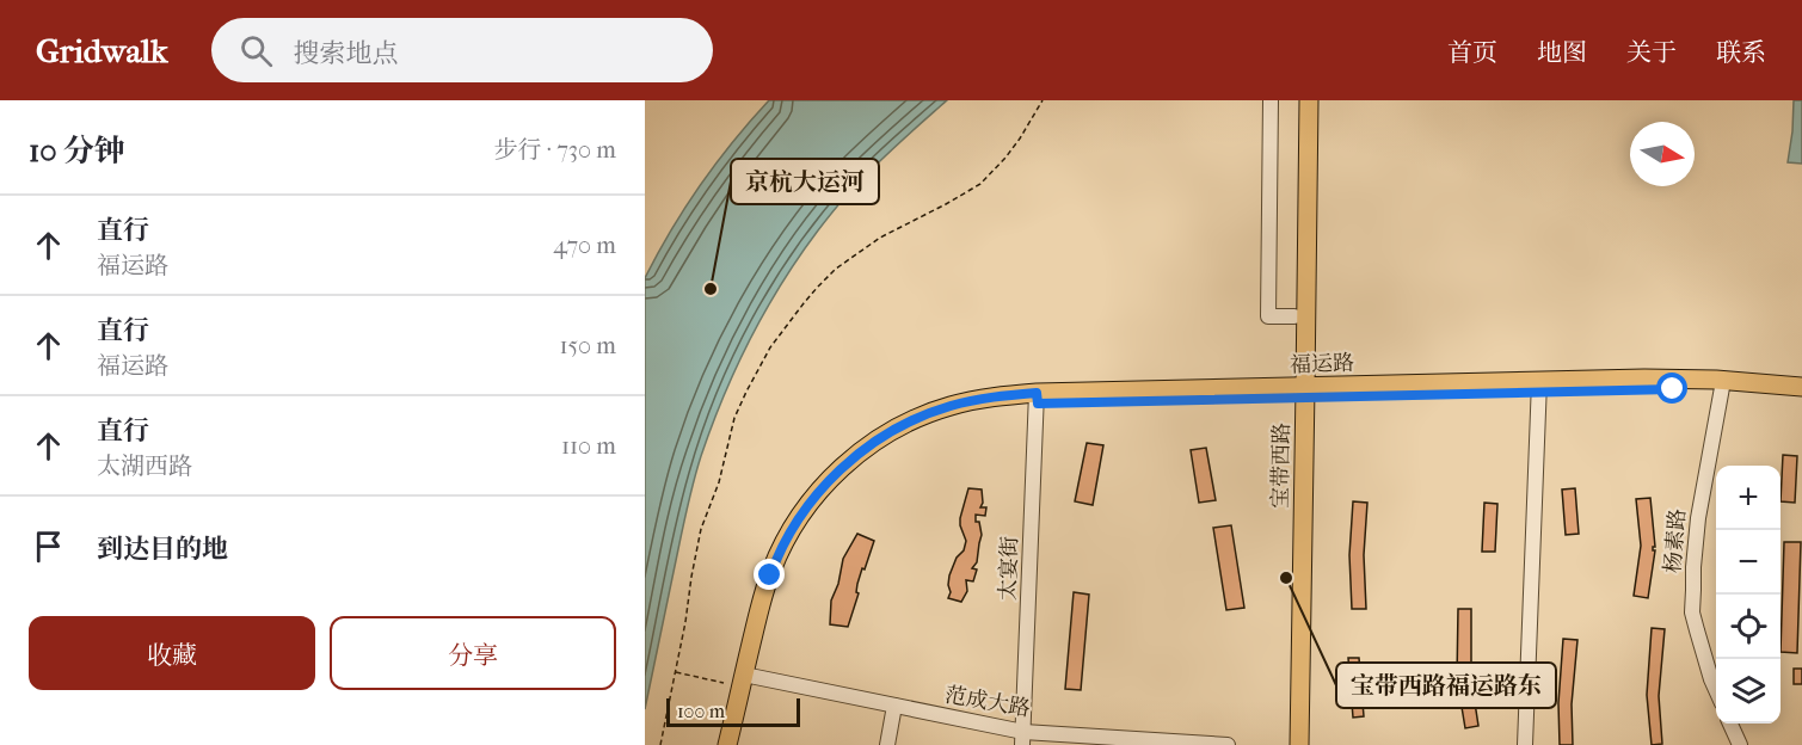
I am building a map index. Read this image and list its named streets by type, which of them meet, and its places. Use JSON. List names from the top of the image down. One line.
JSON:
{"streets":{"main road":["福运路","宝带西路"],"street":["杨素路","太宴街","范成大路"]},"crossings":[["福运路","宝带西路"],["福运路","杨素路"],["福运路","太宴街"],["福运路","范成大路"],["太宴街","范成大路"]],"places":["京杭大运河","宝带西路福运路东"],"scale_bar":"100 m","north":"right","page":{"header":"Gridwalk","search":"搜索地点","nav":["首页","地图","关于","联系"],"heading":["10 分钟","步行 · 730 m"],"list":[["直行","福运路","470 m"],["直行","福运路","150 m"],["直行","太湖西路","110 m"],"到达目的地"],"map_buttons":["+","−"],"buttons":["收藏","分享"],"scale":"100 m"}}
